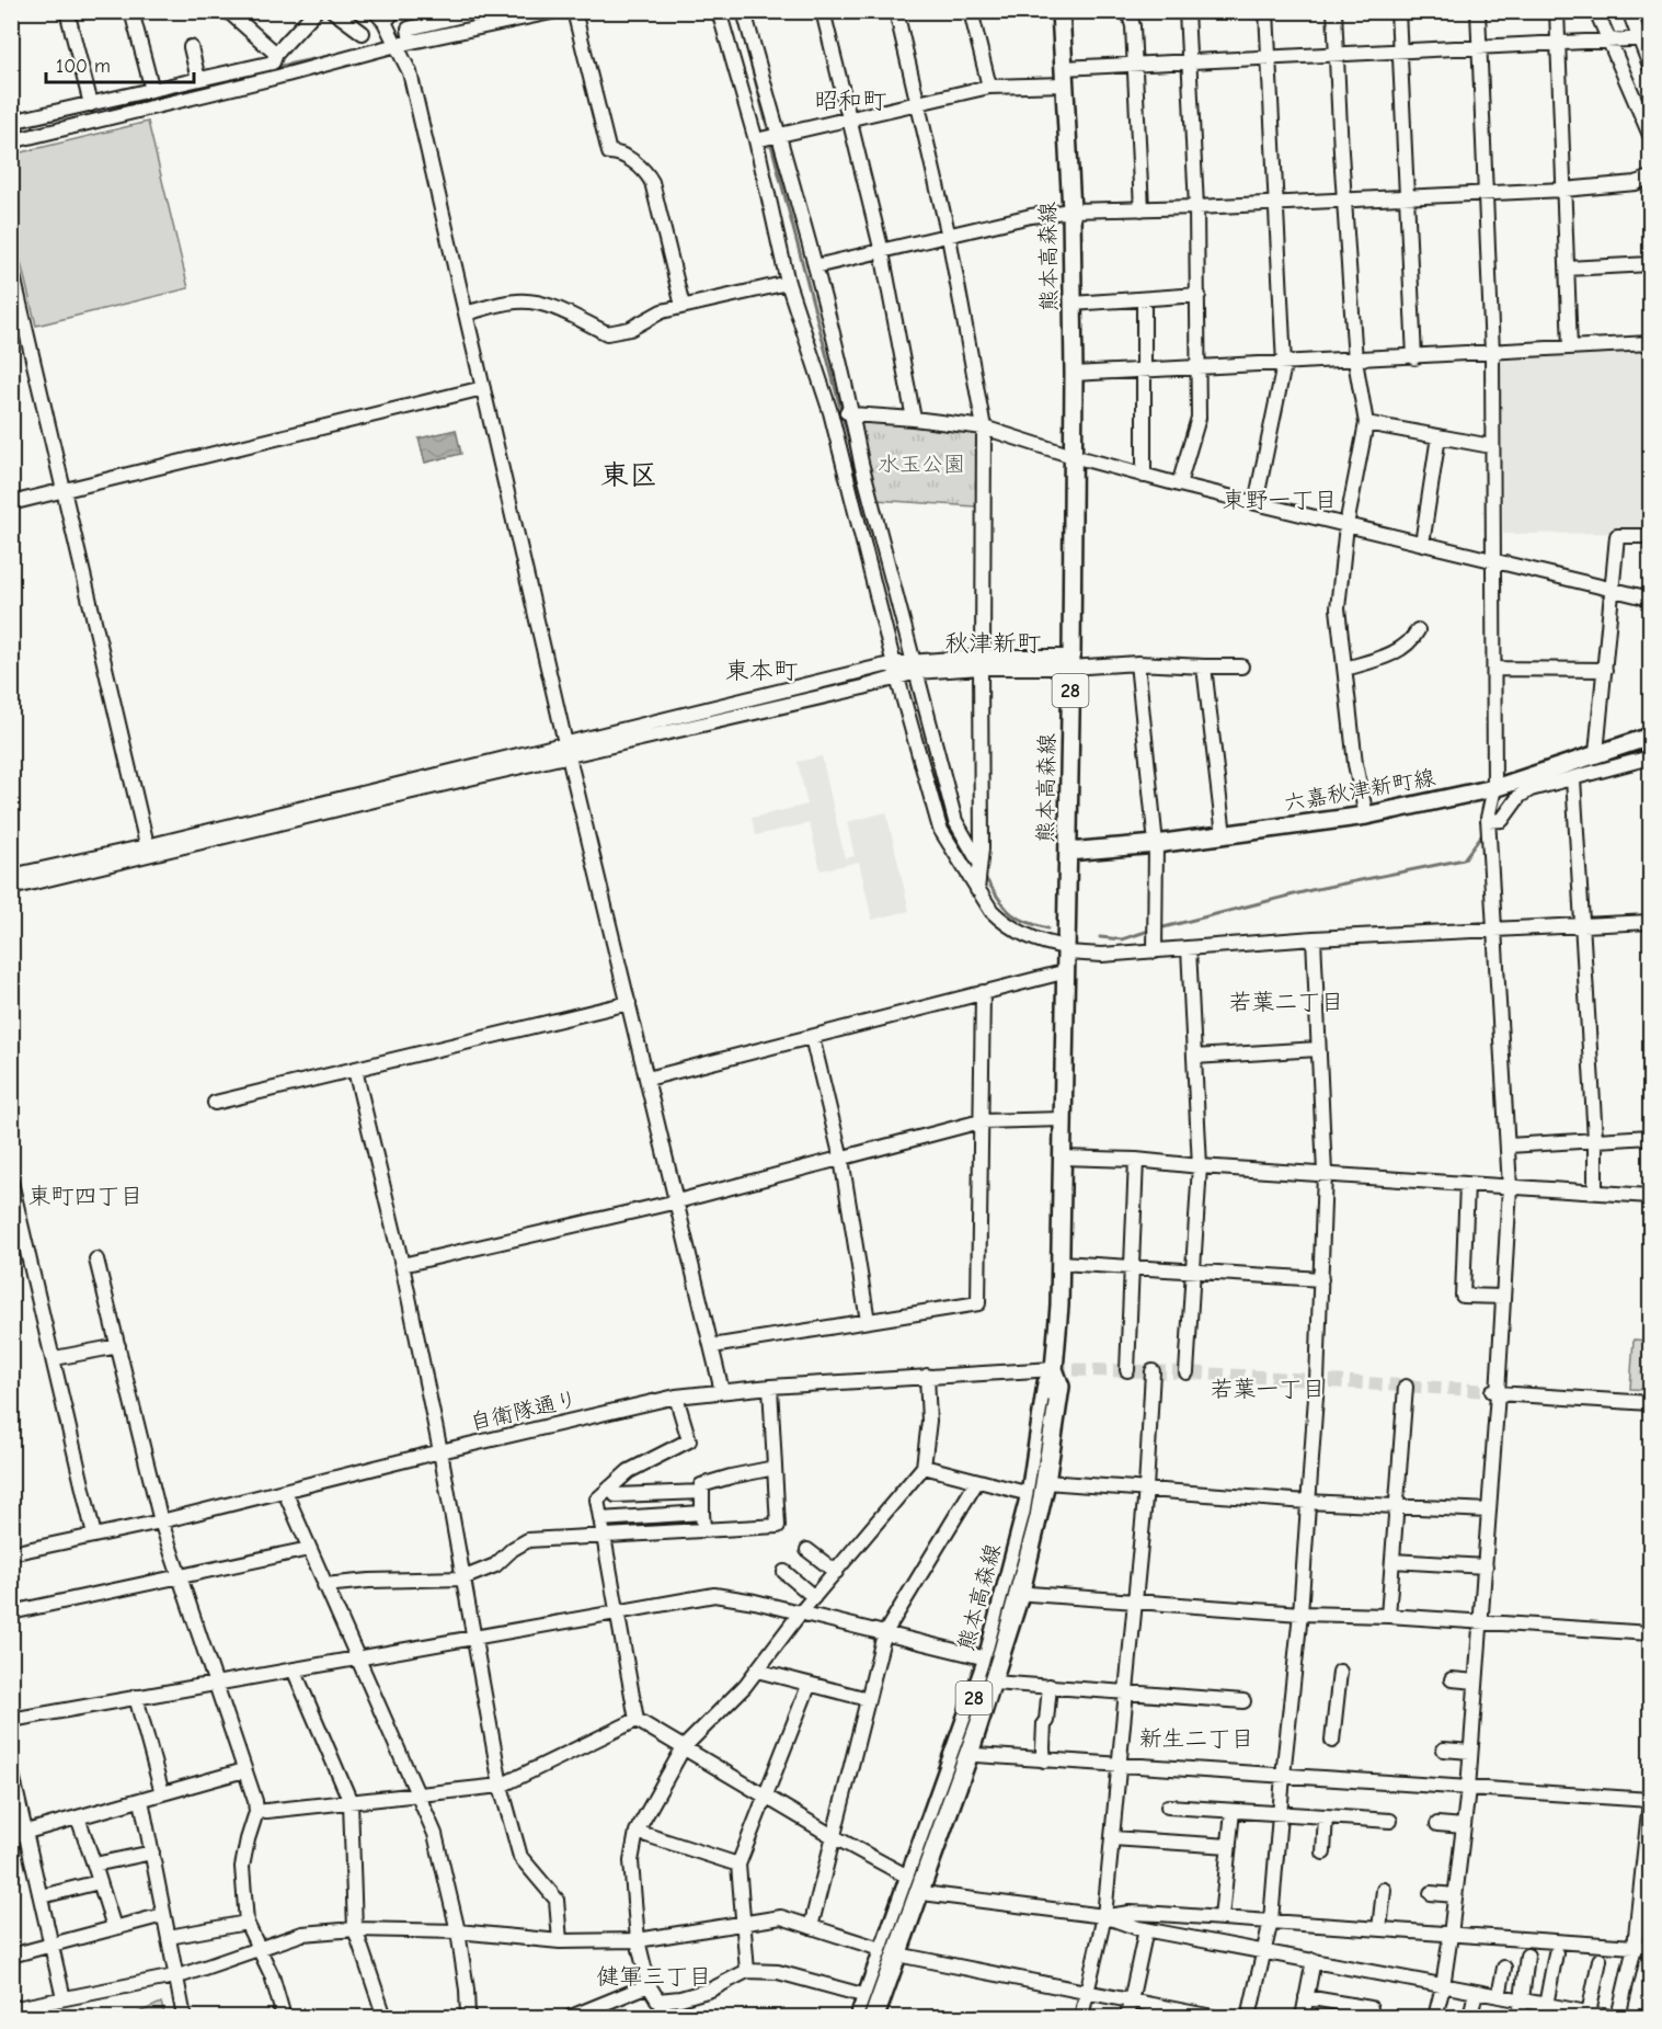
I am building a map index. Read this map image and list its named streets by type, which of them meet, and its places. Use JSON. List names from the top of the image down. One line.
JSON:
{"streets":{"main road":["熊本高森線","28","六嘉秋津新町線"],"street":["自衛隊通り"]},"crossings":[["熊本高森線","六嘉秋津新町線"],["熊本高森線","自衛隊通り"]],"districts":["昭和町","東区","東野一丁目","秋津新町","東本町","若葉二丁目","東町四丁目","若葉一丁目","新生二丁目","健軍三丁目"],"parks":["水玉公園"],"scale_bar":"100 m"}
